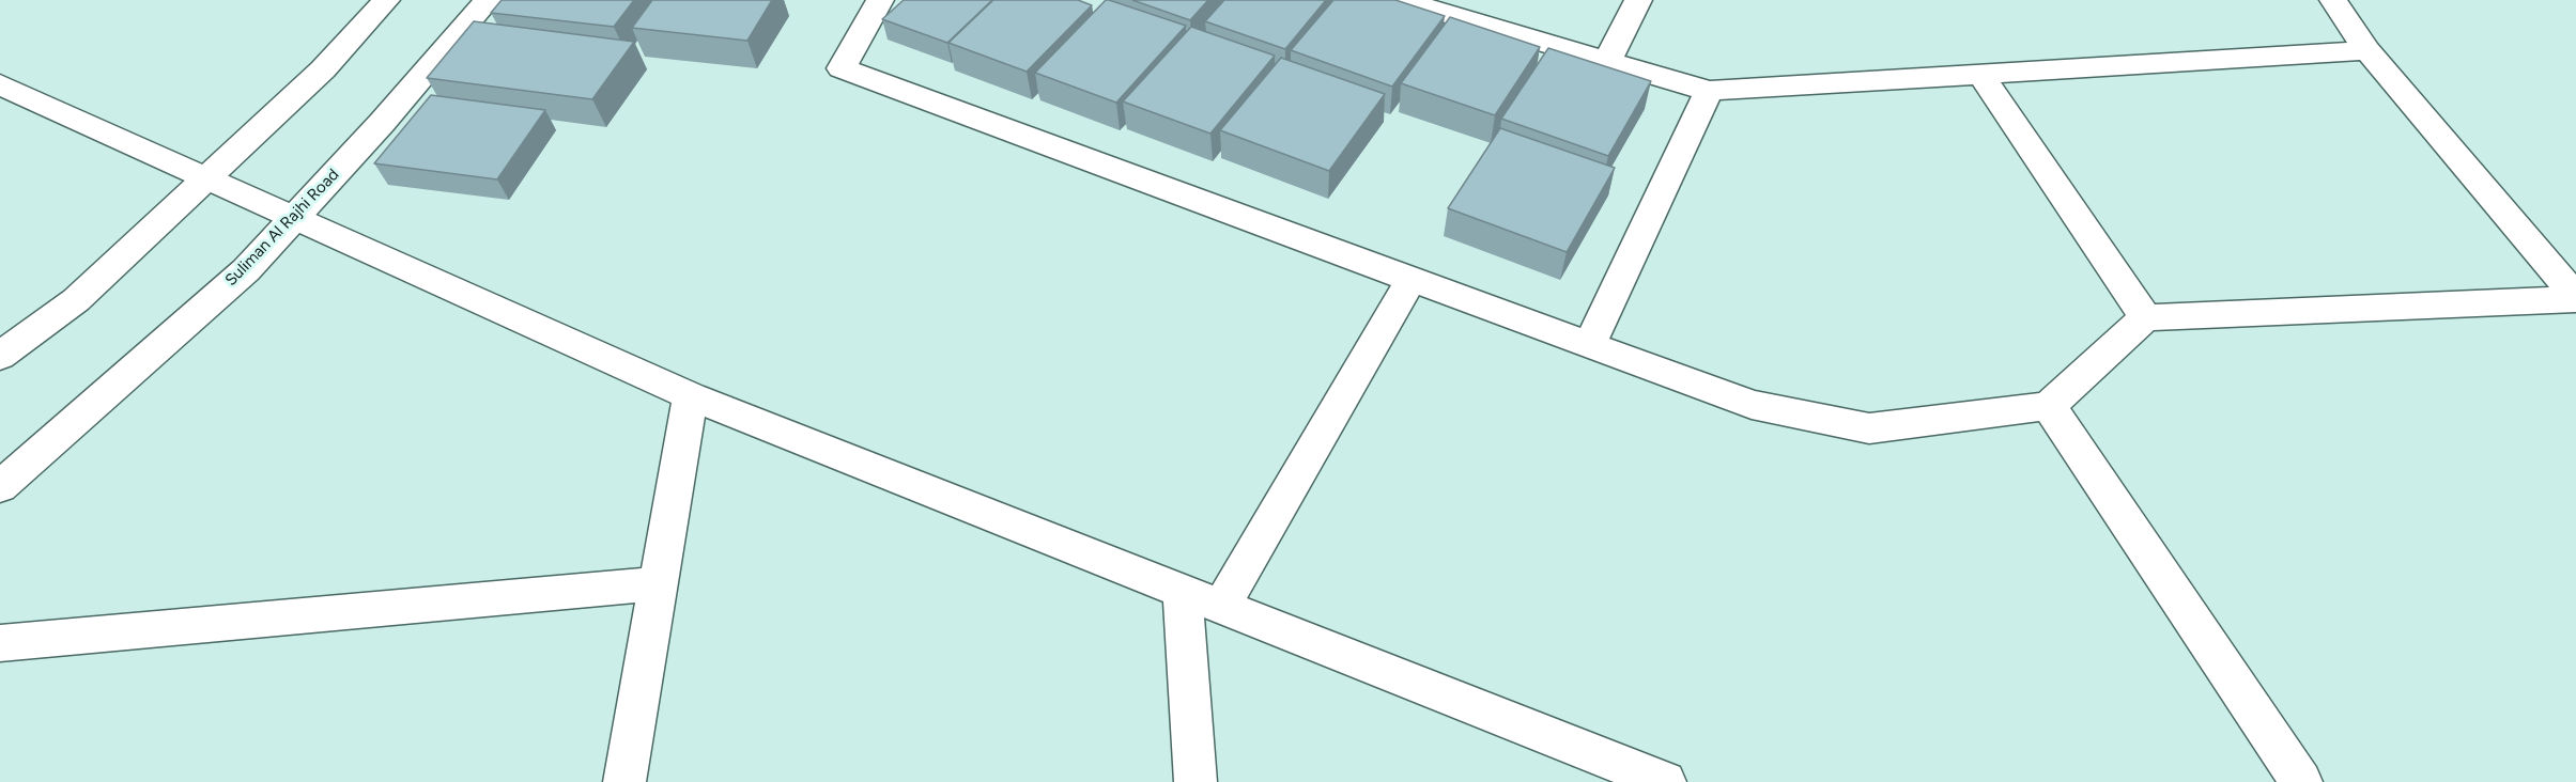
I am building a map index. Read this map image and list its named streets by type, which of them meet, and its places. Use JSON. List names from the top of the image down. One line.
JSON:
{"streets":{"street":["Suliman Al Rajhi Road"]}}
